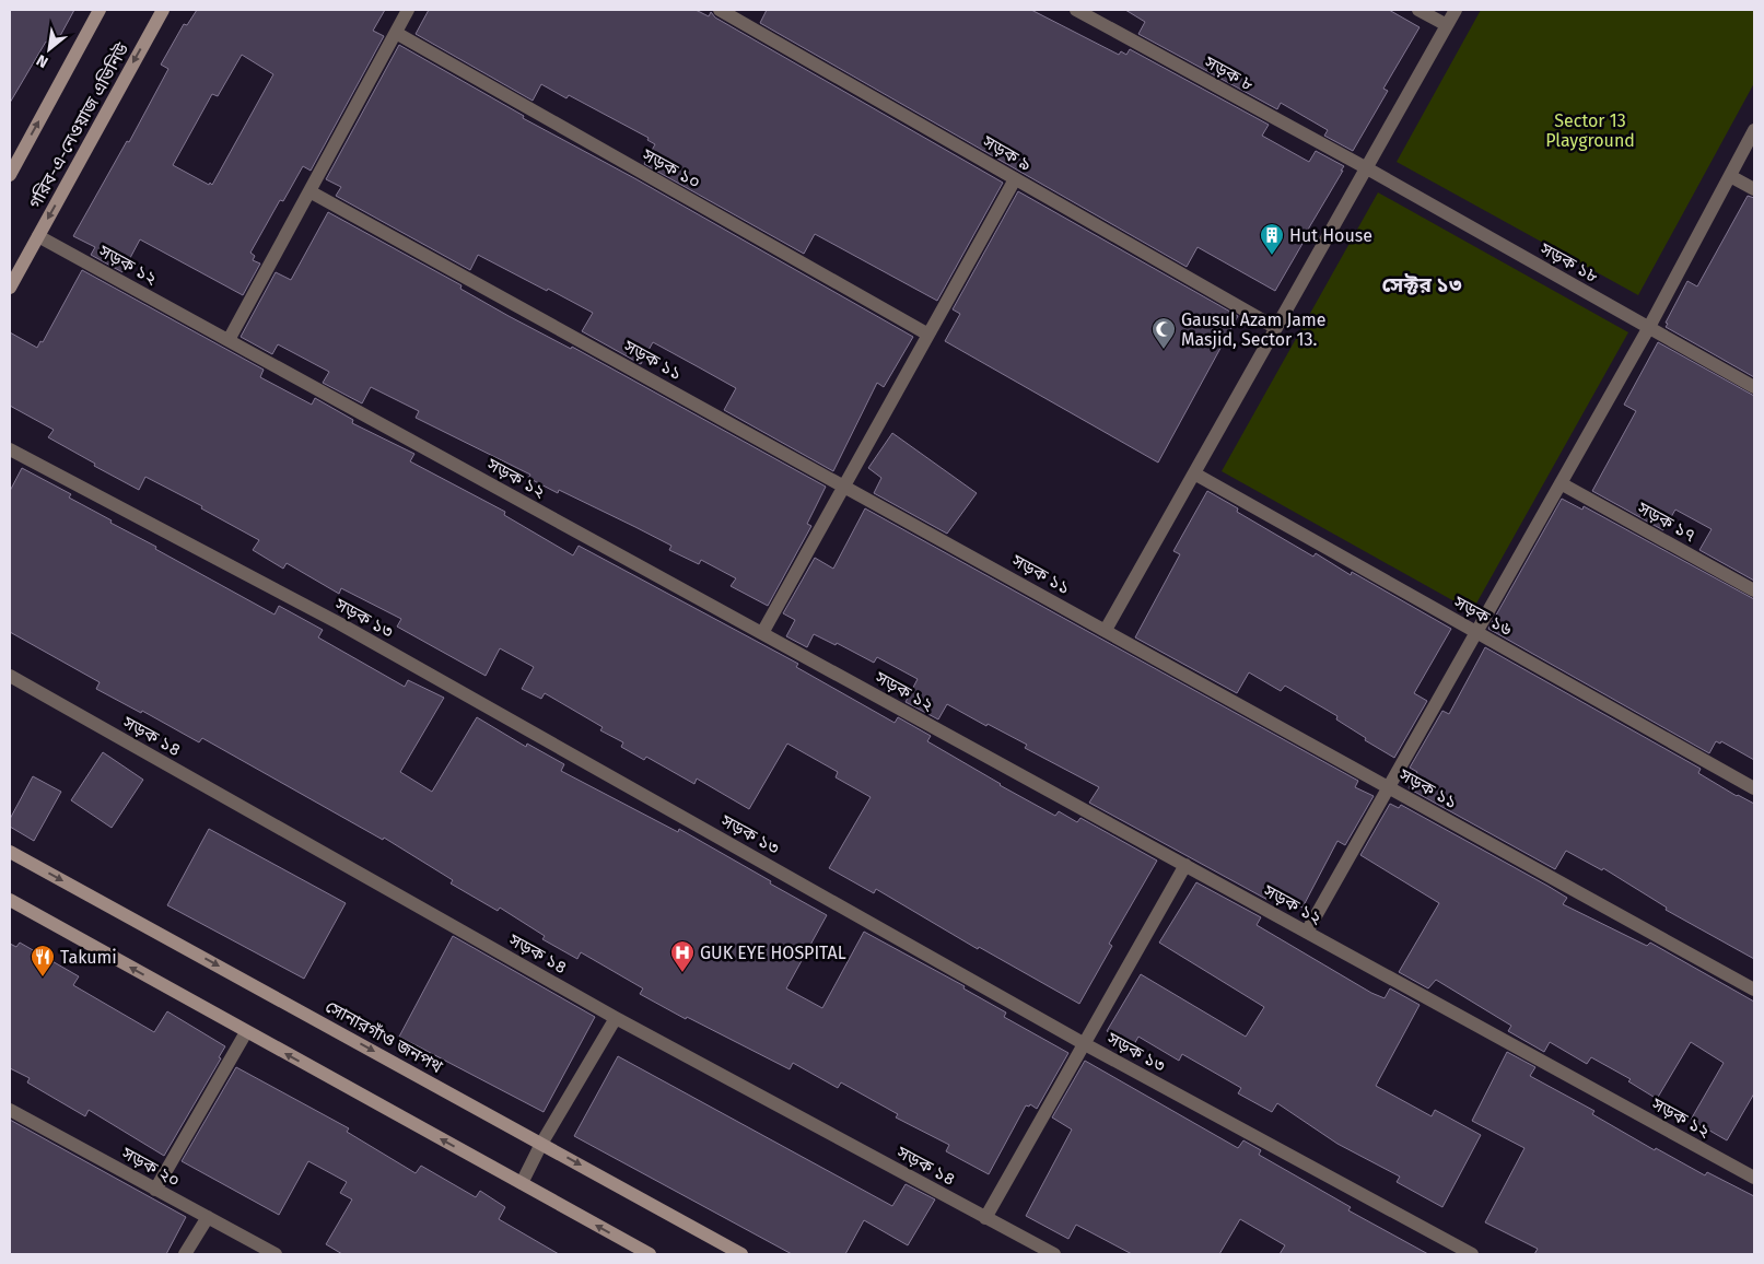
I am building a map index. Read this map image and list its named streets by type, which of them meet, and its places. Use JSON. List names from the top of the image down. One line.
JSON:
{"streets":{"main road":["গরিব-এ-নেওয়াজ এভিনিউ","সোনারগাঁও জনপথ"],"street":["সড়ক ৮","সড়ক ৯","সড়ক ১০","সড়ক ১৮","সড়ক ১২","সড়ক ১১","সড়ক ১৭","সড়ক ১৬","সড়ক ১৩","সড়ক ১৪","সড়ক ২০"]},"crossings":[["সড়ক ৮","সড়ক ১৮"],["গরিব-এ-নেওয়াজ এভিনিউ","সড়ক ১২"]],"districts":["সেক্টর ১৩"],"parks":["Sector 13 Playground"],"places":{"building":["Hut House"],"mosque":["Gausul Azam Jame Masjid, Sector 13."],"hospital":["GUK EYE HOSPITAL"],"restaurant":["Takumi"]},"north":"bottom left"}
